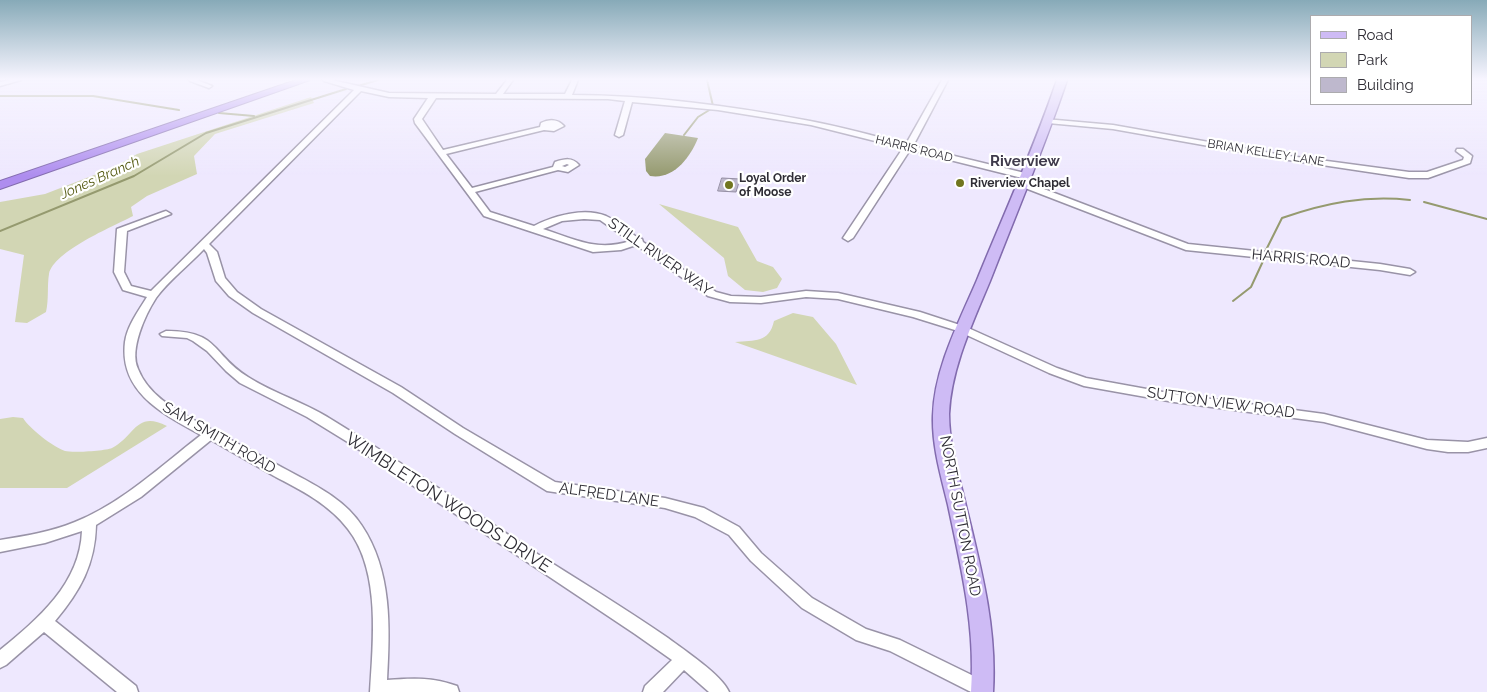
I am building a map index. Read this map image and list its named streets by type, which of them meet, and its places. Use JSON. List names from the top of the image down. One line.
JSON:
{"streets":{"main road":["NORTH SUTTON ROAD"],"street":["HARRIS ROAD","BRIAN KELLEY LANE","STILL RIVER WAY","SUTTON VIEW ROAD","SAM SMITH ROAD","ALFRED LANE","WIMBLETON WOODS DRIVE"]},"crossings":[["HARRIS ROAD","NORTH SUTTON ROAD"],["BRIAN KELLEY LANE","NORTH SUTTON ROAD"],["STILL RIVER WAY","SUTTON VIEW ROAD"],["STILL RIVER WAY","NORTH SUTTON ROAD"],["SUTTON VIEW ROAD","NORTH SUTTON ROAD"],["SAM SMITH ROAD","ALFRED LANE"],["ALFRED LANE","NORTH SUTTON ROAD"]],"districts":["Riverview"],"water":["Jones Branch"],"places":["Riverview Chapel","Loyal Order of Moose"],"legend":["Road","Park","Building"]}
